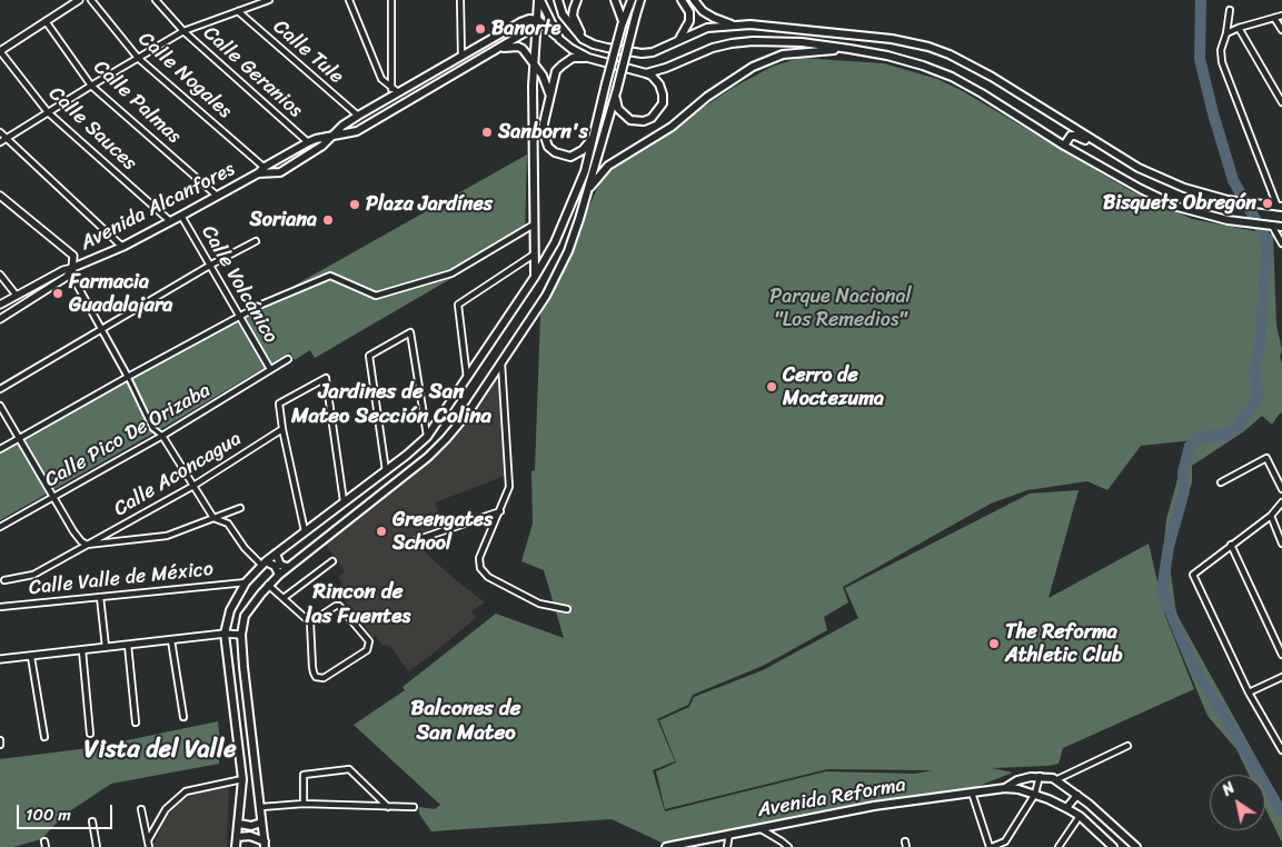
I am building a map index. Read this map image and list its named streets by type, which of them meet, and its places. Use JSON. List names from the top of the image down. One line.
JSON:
{"streets":{"main road":["Avenida Alcanfores","Avenida Reforma"],"street":["Calle Tule","Calle Geranios","Calle Nogales","Calle Palmas","Calle Sauces","Calle Volcánico","Calle Pico De Orizaba","Calle Aconcagua","Calle Valle de México"]},"crossings":[["Calle Tule","Avenida Alcanfores"],["Calle Geranios","Avenida Alcanfores"],["Calle Nogales","Avenida Alcanfores"],["Calle Palmas","Avenida Alcanfores"],["Calle Sauces","Avenida Alcanfores"],["Avenida Alcanfores","Calle Volcánico"],["Calle Volcánico","Calle Pico De Orizaba"]],"districts":["Jardines de San Mateo Sección Colina","Rincon de las Fuentes","Balcones de San Mateo","Vista del Valle"],"parks":["Parque Nacional \"Los Remedios\""],"places":["Banorte","Sanborn's","Bisquets Obregón","Plaza Jardínes","Soriana","Farmacia Guadalajara","Cerro de Moctezuma","Greengates School","The Reforma Athletic Club"],"scale_bar":"100 m","north":"top left"}
